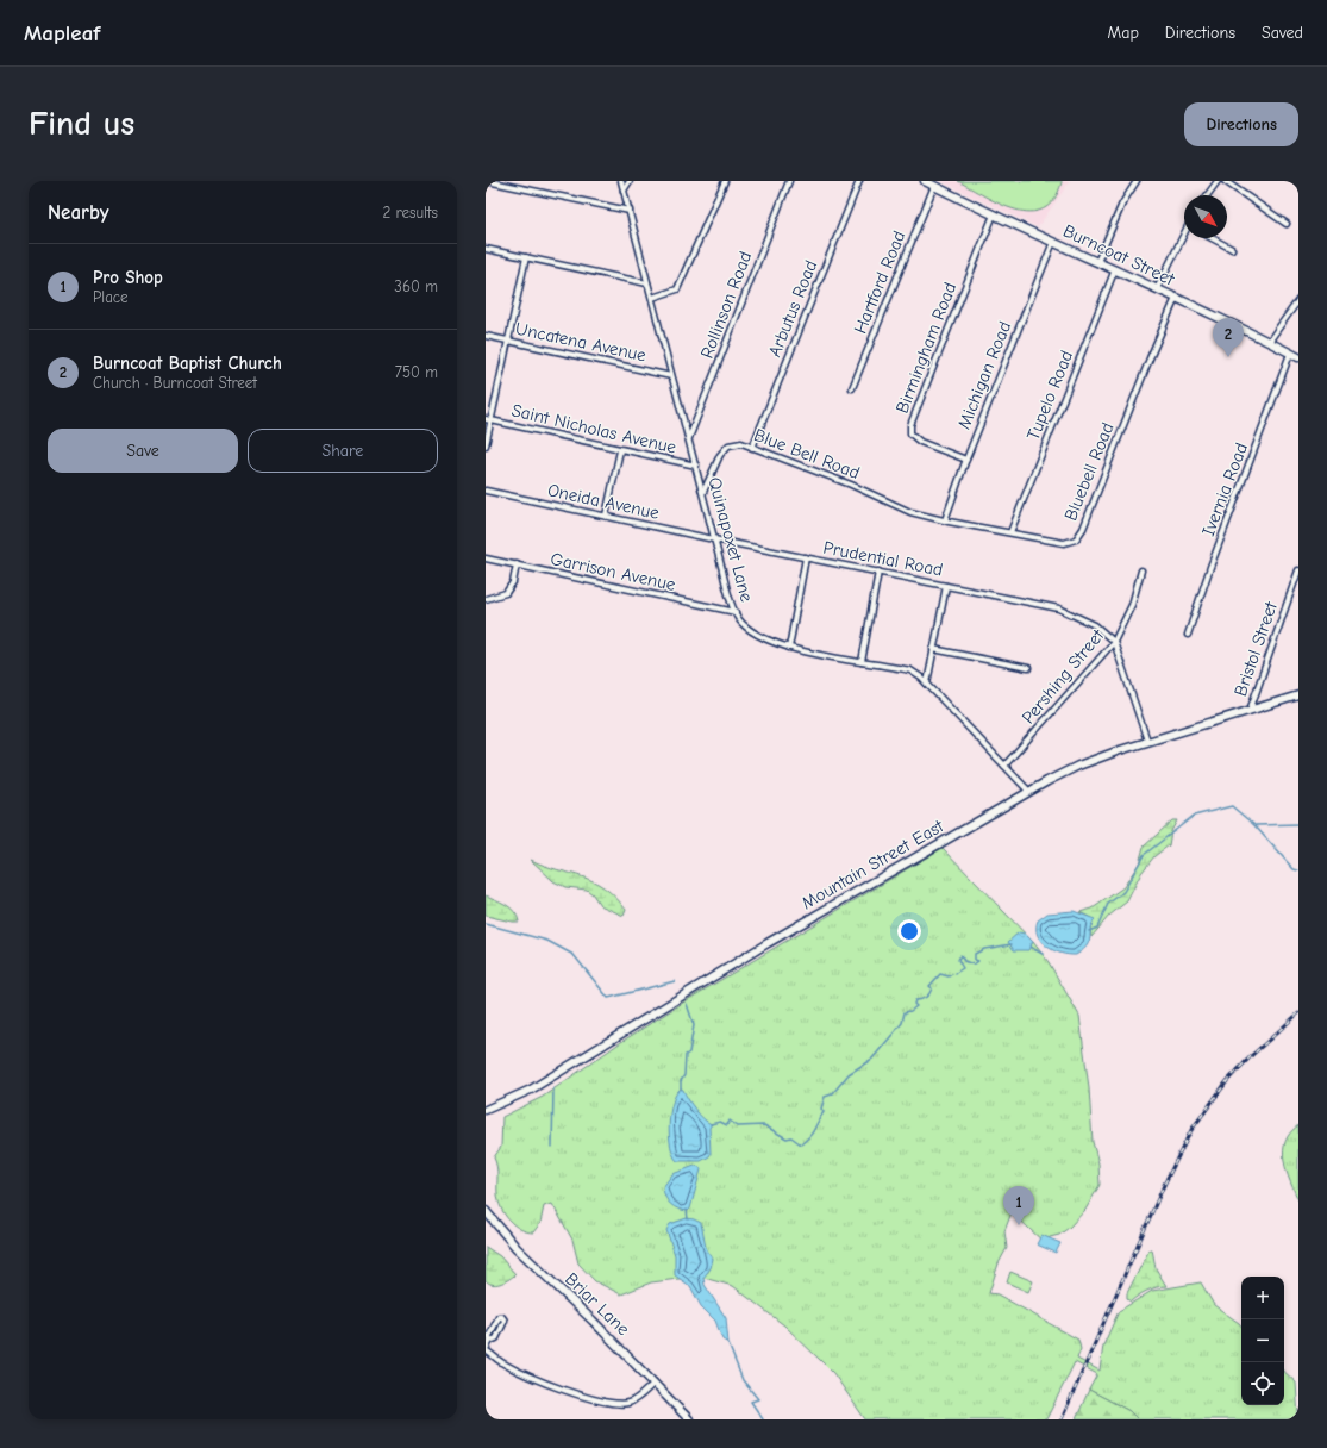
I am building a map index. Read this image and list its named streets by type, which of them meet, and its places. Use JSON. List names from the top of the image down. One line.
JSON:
{"streets":{"main road":["Burncoat Street","Mountain Street East","Briar Lane"],"street":["Hartford Road","Rollinson Road","Arbutus Road","Uncatena Avenue","Birmingham Road","Michigan Road","Tupelo Road","Saint Nicholas Avenue","Blue Bell Road","Bluebell Road","Ivernia Road","Oneida Avenue","Quinapoxet Lane","Prudential Road","Garrison Avenue","Bristol Street","Pershing Street"]},"crossings":[["Burncoat Street","Hartford Road"],["Burncoat Street","Birmingham Road"],["Burncoat Street","Michigan Road"],["Burncoat Street","Tupelo Road"],["Burncoat Street","Bluebell Road"],["Burncoat Street","Ivernia Road"],["Rollinson Road","Quinapoxet Lane"],["Arbutus Road","Blue Bell Road"],["Uncatena Avenue","Quinapoxet Lane"],["Birmingham Road","Michigan Road"],["Michigan Road","Bluebell Road"],["Tupelo Road","Bluebell Road"],["Saint Nicholas Avenue","Quinapoxet Lane"],["Blue Bell Road","Bluebell Road"],["Blue Bell Road","Quinapoxet Lane"],["Oneida Avenue","Quinapoxet Lane"],["Oneida Avenue","Prudential Road"],["Quinapoxet Lane","Prudential Road"],["Quinapoxet Lane","Garrison Avenue"],["Quinapoxet Lane","Pershing Street"],["Quinapoxet Lane","Mountain Street East"],["Prudential Road","Pershing Street"],["Bristol Street","Mountain Street East"]],"north":"bottom right","page":{"header":"Mapleaf","nav":["Map","Directions","Saved"],"buttons":["Directions",["Save","Share"]],"title":"Find us","heading":["Nearby","2 results"],"list":[{"mark":"1","name":"Pro Shop","note":"Place","value":"360 m"},{"mark":"2","name":"Burncoat Baptist Church","note":"Church · Burncoat Street","value":"750 m"}],"pins":["2","1"],"map_buttons":["+","−"]}}
